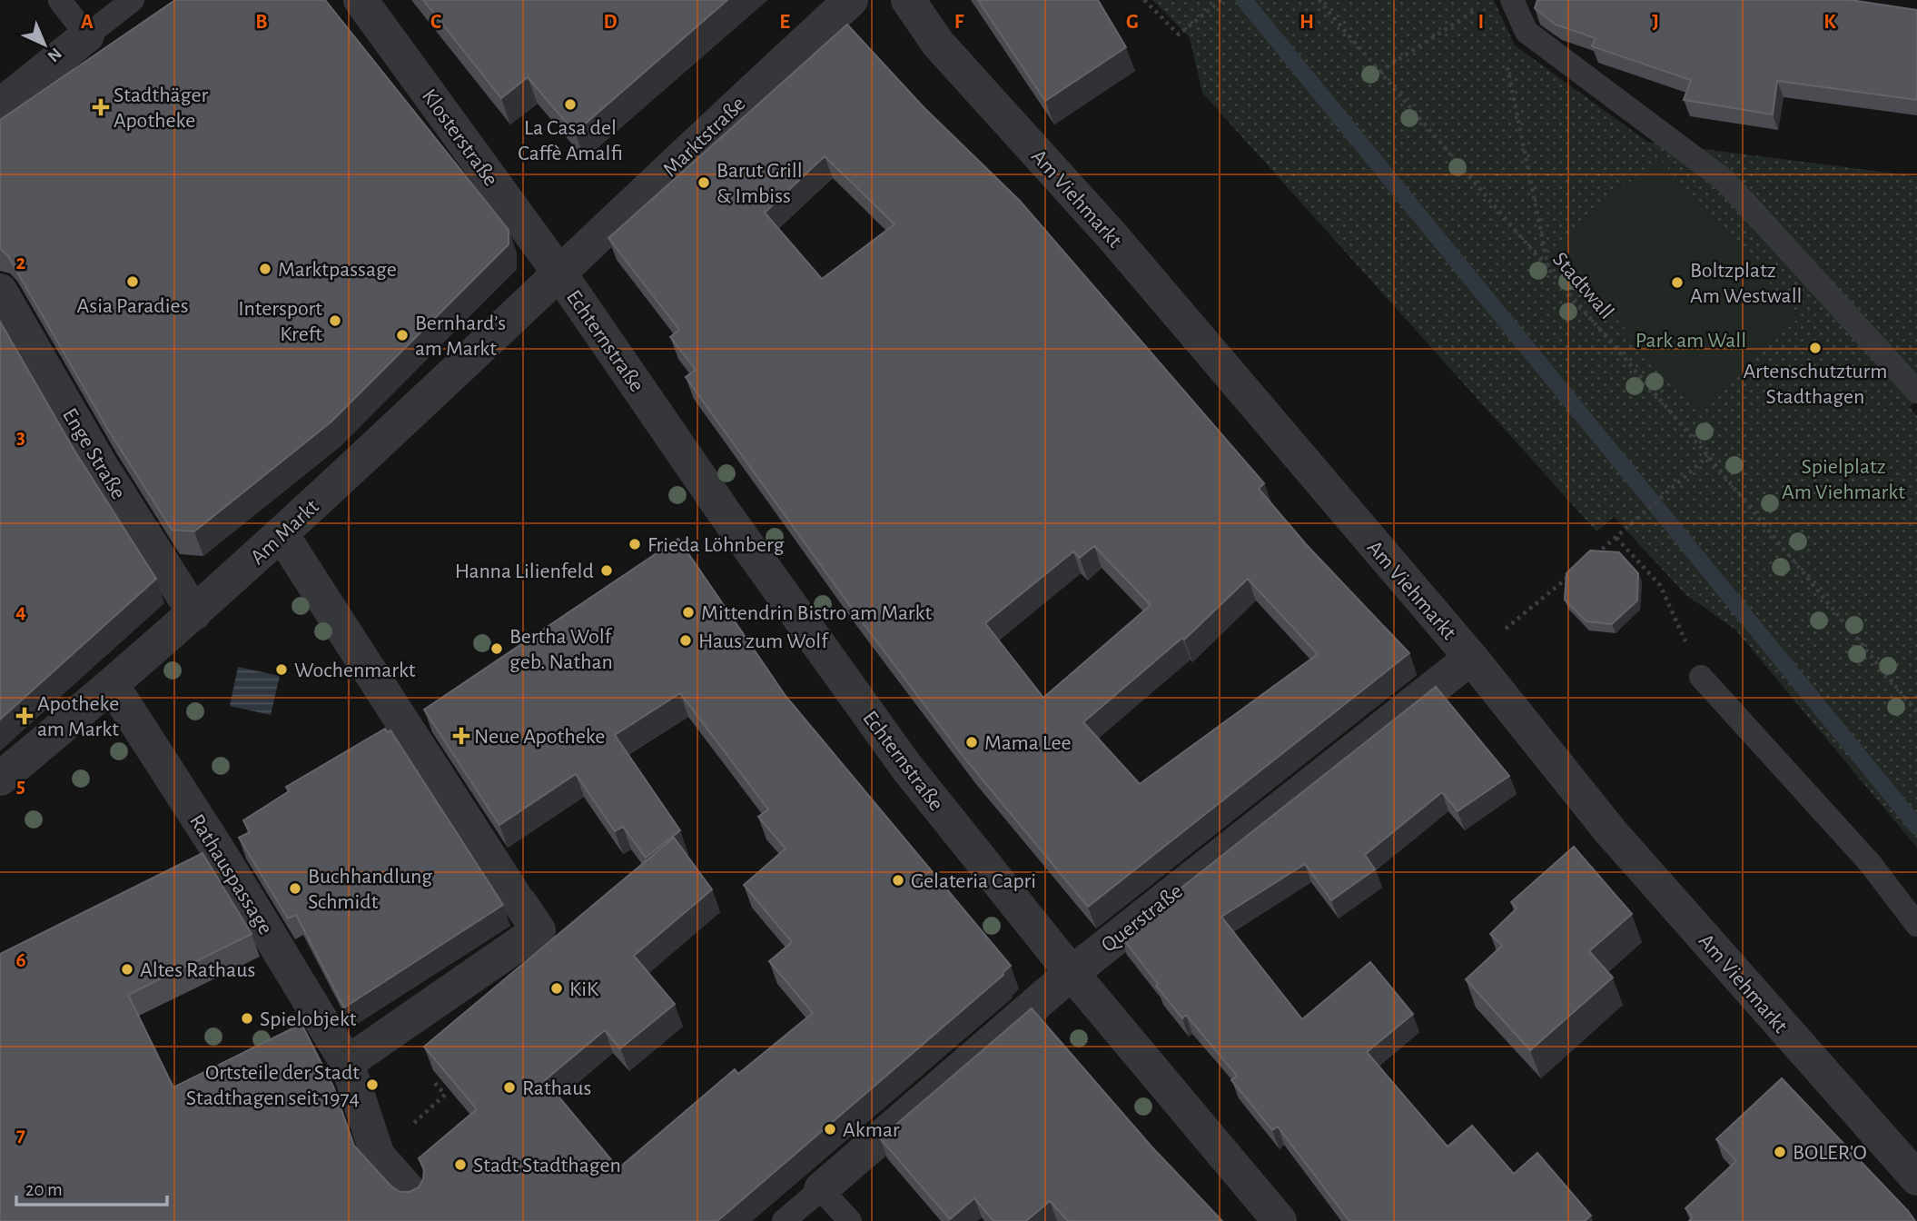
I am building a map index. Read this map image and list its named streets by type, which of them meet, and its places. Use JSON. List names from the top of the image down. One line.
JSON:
{"streets":{"street":["Marktstraße","Klosterstraße","Am Viehmarkt","Echternstraße","Enge Straße","Am Markt","Rathauspassage","Querstraße"],"path":["Stadtwall"]},"crossings":[["Marktstraße","Klosterstraße"],["Marktstraße","Echternstraße"],["Marktstraße","Am Markt"],["Klosterstraße","Echternstraße"],["Klosterstraße","Am Markt"],["Am Viehmarkt","Querstraße"],["Echternstraße","Am Markt"],["Echternstraße","Querstraße"],["Enge Straße","Am Markt"],["Am Markt","Rathauspassage"]],"parks":["Park am Wall","Spielplatz Am Viehmarkt"],"places":{"other":["La Casa del Caffè Amalfi","Barut Grill & Imbiss","Marktpassage","Asia Paradies","Boltzplatz Am Westwall","Intersport Kreft","Bernhard’s am Markt","Artenschutzturm Stadthagen","Frieda Löhnberg","Hanna Lilienfeld","Mittendrin Bistro am Markt","Haus zum Wolf","Bertha Wolf geb. Nathan","Wochenmarkt","Mama Lee","Gelateria Capri","Buchhandlung Schmidt","Altes Rathaus","KiK","Spielobjekt","Ortsteile der Stadt Stadthagen seit 1974","Rathaus","Akmar","BOLER'O","Stadt Stadthagen"],"health":["Stadthäger Apotheke","Apotheke am Markt","Neue Apotheke"]},"scale_bar":"20 m","north":"bottom right","grid":{"columns":["A","B","C","D","E","F","G","H","I","J","K"],"rows":["2","3","4","5","6","7"]}}
